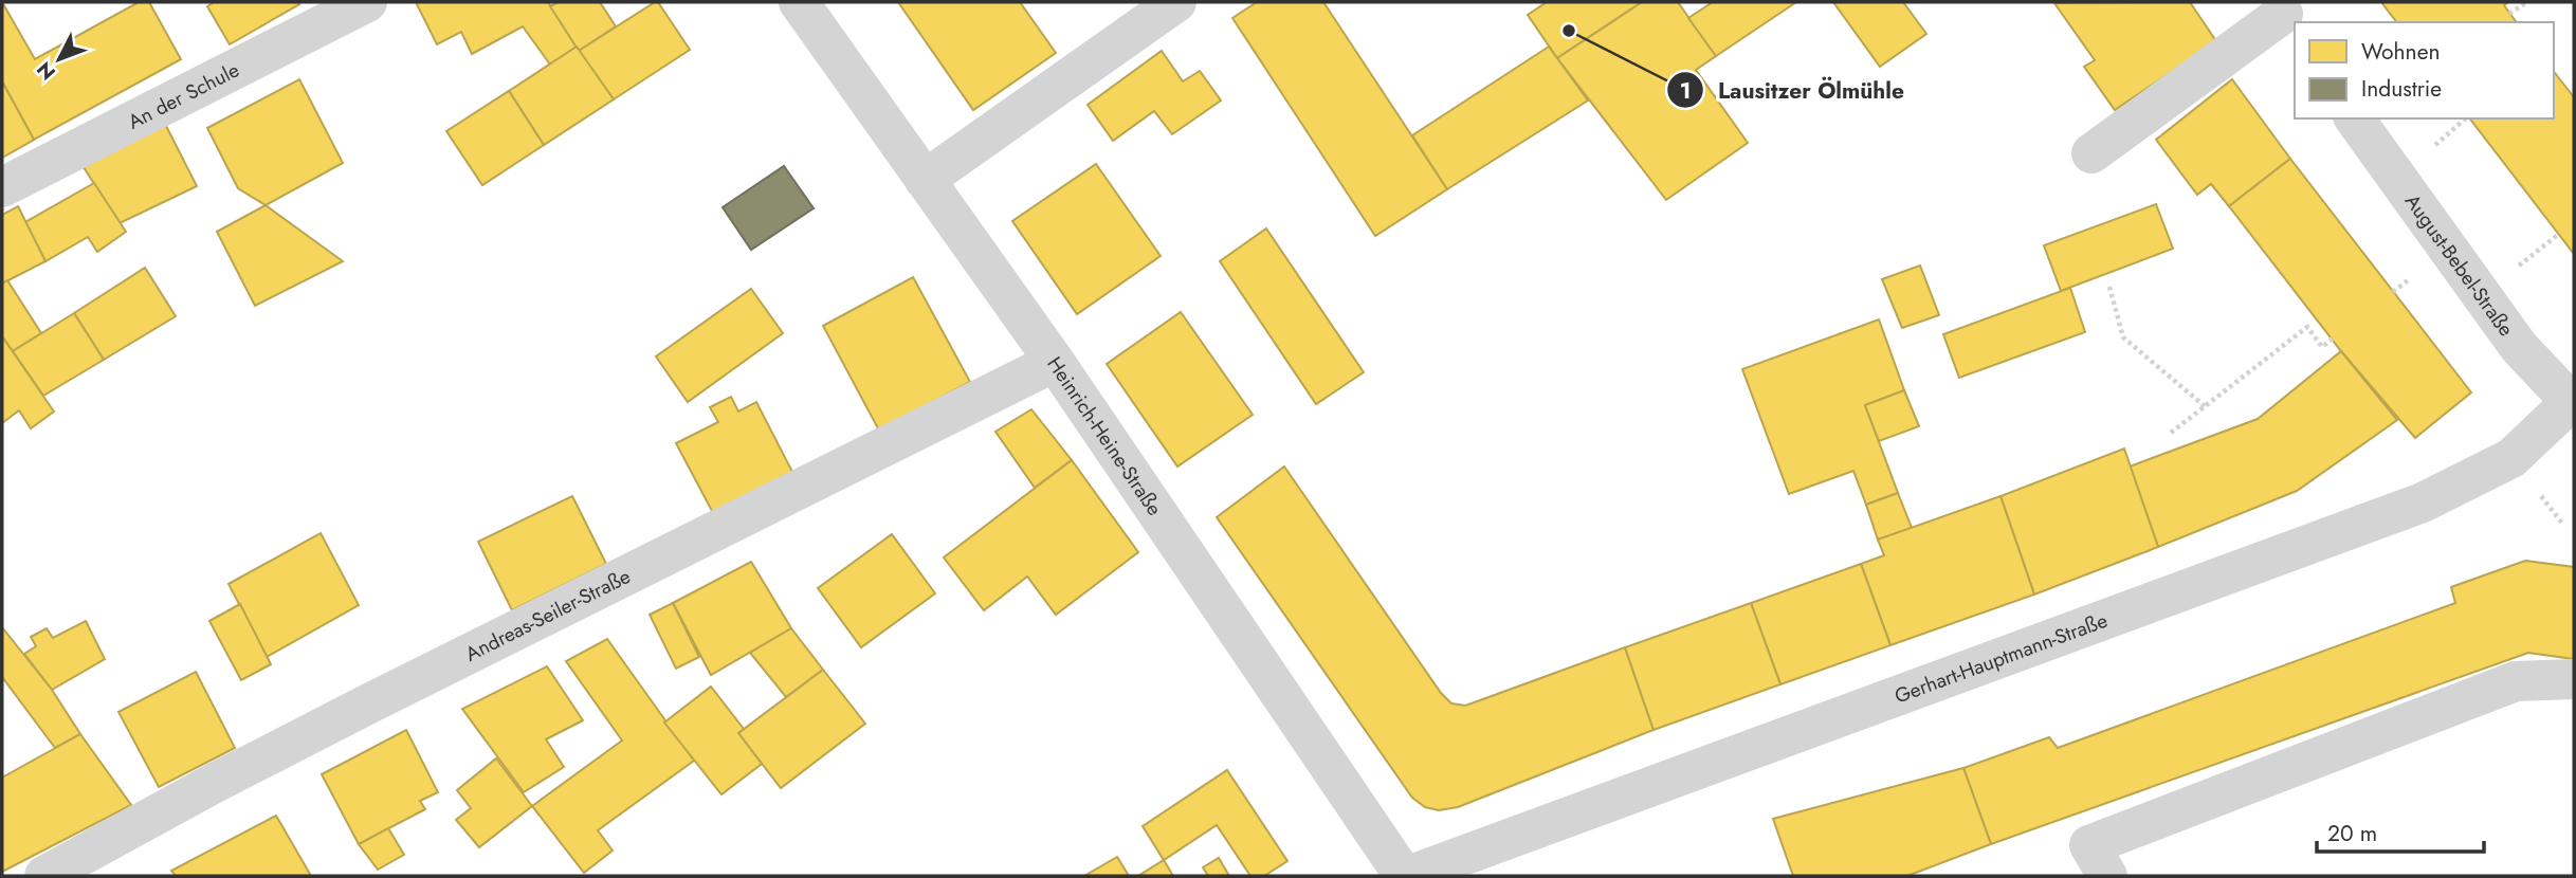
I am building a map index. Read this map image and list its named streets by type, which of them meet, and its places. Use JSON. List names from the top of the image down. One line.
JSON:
{"streets":{"street":["An der Schule","August-Bebel-Straße","Heinrich-Heine-Straße","Andreas-Seiler-Straße","Gerhart-Hauptmann-Straße"]},"crossings":[["August-Bebel-Straße","Gerhart-Hauptmann-Straße"],["Heinrich-Heine-Straße","Andreas-Seiler-Straße"],["Heinrich-Heine-Straße","Gerhart-Hauptmann-Straße"]],"places":["Lausitzer Ölmühle"],"legend":["Wohnen","Industrie"],"scale_bar":"20 m","north":"bottom left"}
